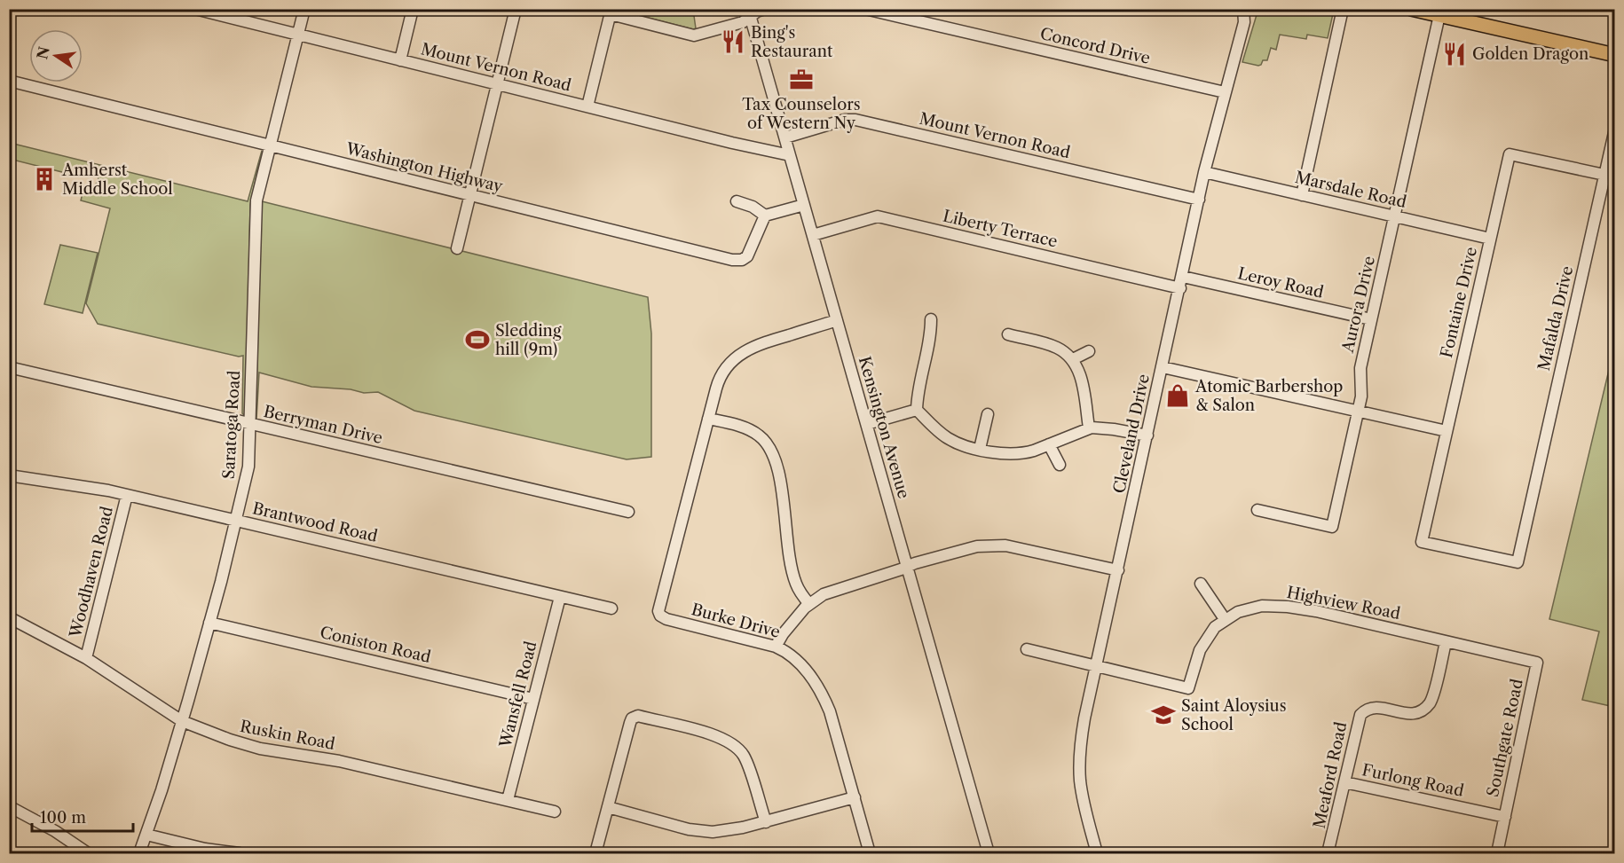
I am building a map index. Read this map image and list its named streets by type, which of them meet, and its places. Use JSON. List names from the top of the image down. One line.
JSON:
{"streets":{"street":["Concord Drive","Mount Vernon Road","Washington Highway","Marsdale Road","Liberty Terrace","Leroy Road","Fontaine Drive","Aurora Drive","Mafalda Drive","Saratoga Road","Berryman Drive","Kensington Avenue","Cleveland Drive","Brantwood Road","Woodhaven Road","Highview Road","Burke Drive","Coniston Road","Wansfell Road","Ruskin Road","Southgate Road","Meaford Road","Furlong Road"]},"crossings":[["Concord Drive","Cleveland Drive"],["Mount Vernon Road","Saratoga Road"],["Mount Vernon Road","Kensington Avenue"],["Mount Vernon Road","Cleveland Drive"],["Washington Highway","Saratoga Road"],["Marsdale Road","Fontaine Drive"],["Marsdale Road","Aurora Drive"],["Marsdale Road","Cleveland Drive"],["Liberty Terrace","Kensington Avenue"],["Liberty Terrace","Cleveland Drive"],["Leroy Road","Aurora Drive"],["Leroy Road","Cleveland Drive"],["Fontaine Drive","Mafalda Drive"],["Saratoga Road","Berryman Drive"],["Saratoga Road","Brantwood Road"],["Saratoga Road","Coniston Road"],["Saratoga Road","Ruskin Road"],["Cleveland Drive","Highview Road"],["Brantwood Road","Woodhaven Road"],["Brantwood Road","Wansfell Road"],["Woodhaven Road","Ruskin Road"],["Highview Road","Southgate Road"],["Highview Road","Meaford Road"],["Coniston Road","Wansfell Road"],["Wansfell Road","Ruskin Road"],["Southgate Road","Furlong Road"],["Meaford Road","Furlong Road"]],"places":{"restaurant":["Bing's Restaurant","Golden Dragon"],"office":["Tax Counselors of Western Ny"],"building":["Amherst Middle School"],"sports":["Sledding hill (9m)"],"shop":["Atomic Barbershop & Salon"],"school or university":["Saint Aloysius School"]},"scale_bar":"100 m","north":"left"}
